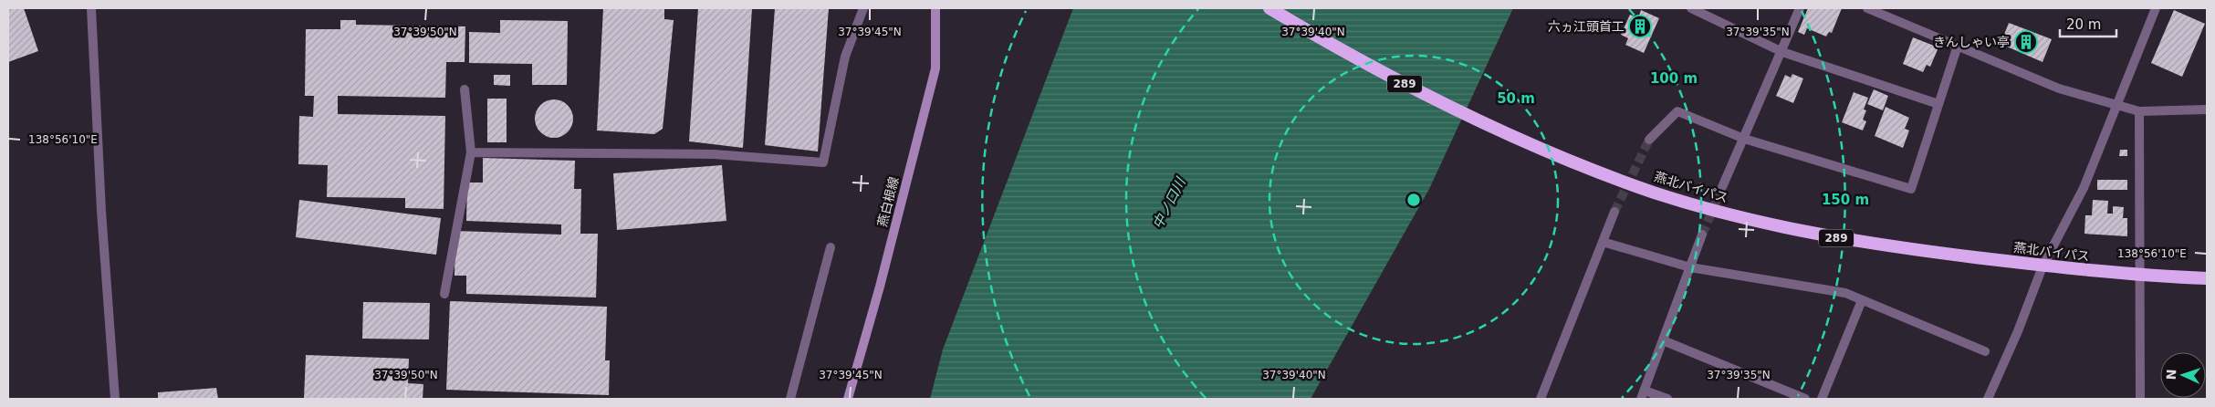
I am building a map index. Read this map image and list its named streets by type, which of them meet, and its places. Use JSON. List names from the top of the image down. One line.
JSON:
{"streets":{"highway":["289","燕北バイパス"],"main road":["燕白根線"]},"crossings":[["289","燕北バイパス"]],"water":["中ノ口川"],"places":{"building":["六ヵ江頭首工","きんしゃい亭"]},"scale_bar":"20 m","north":"left","coordinates":["37°39'35\"N","37°39'50\"N","37°39'45\"N","37°39'40\"N","138°56'10\"E"],"rings":["100 m","50 m","150 m"]}
